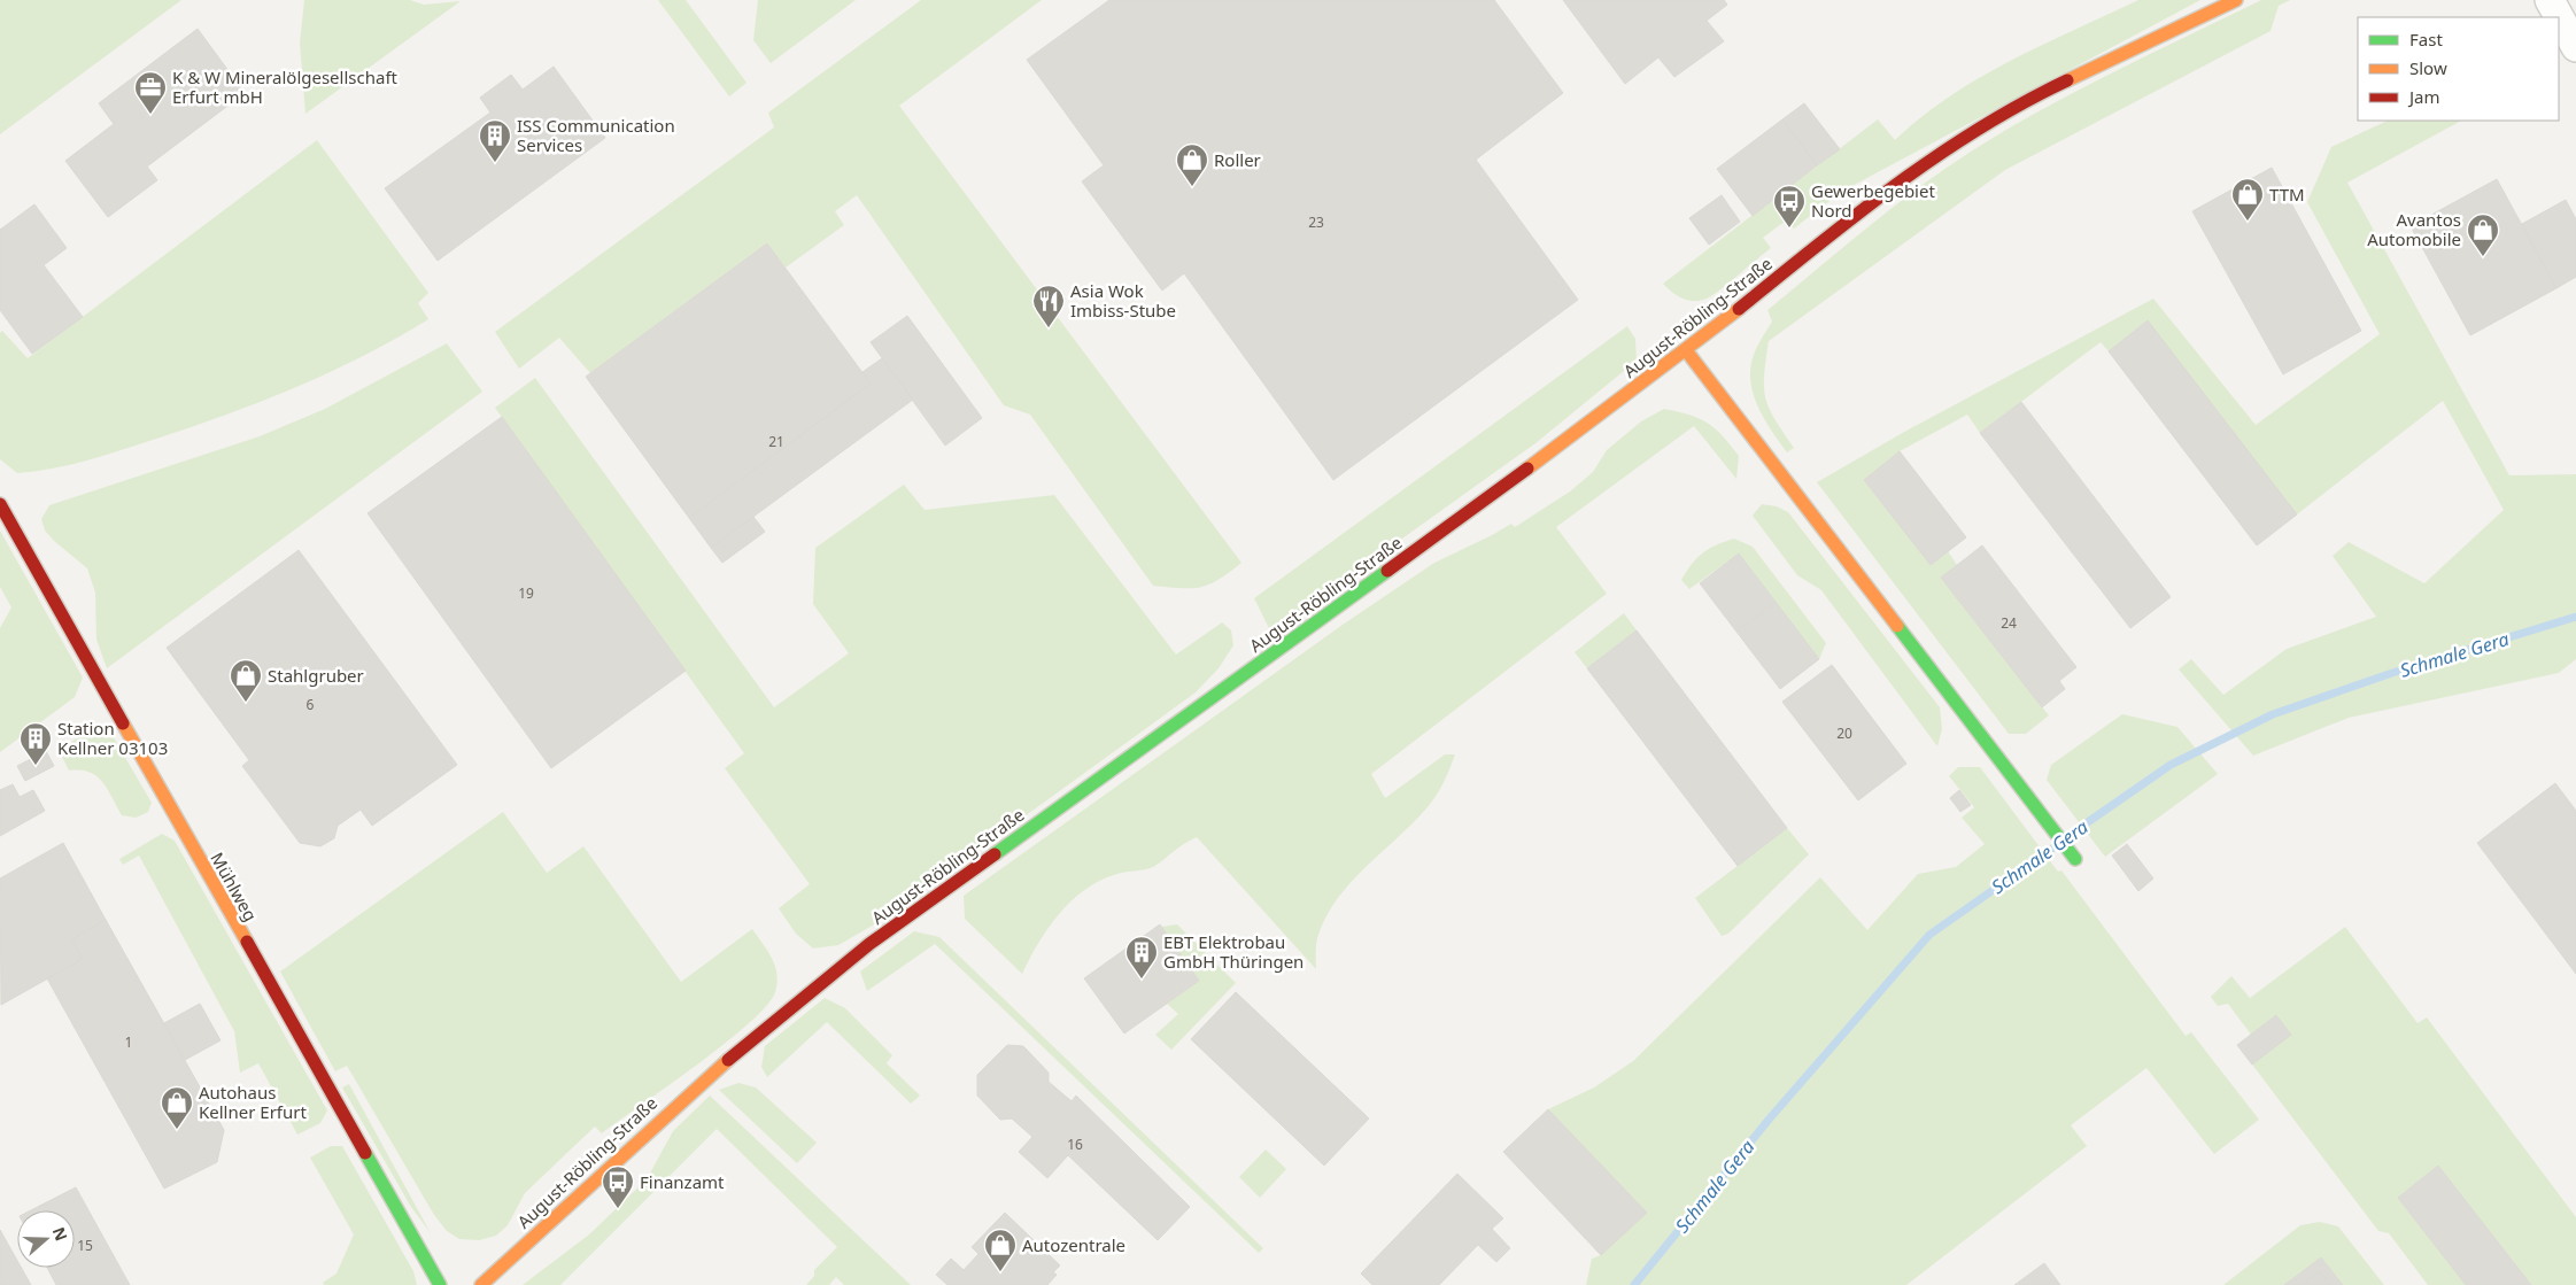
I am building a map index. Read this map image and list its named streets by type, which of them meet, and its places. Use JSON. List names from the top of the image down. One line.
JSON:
{"streets":{"street":["August-Röbling-Straße","Mühlweg"]},"water":["Schmale Gera"],"places":{"office":["K & W Mineralölgesellschaft Erfurt mbH"],"building":["ISS Communication Services","Station Kellner 03103","EBT Elektrobau GmbH Thüringen"],"shop":["Roller","TTM","Avantos Automobile","Stahlgruber","Autohaus Kellner Erfurt","Autozentrale"],"bus stop":["Gewerbegebiet Nord","Finanzamt"],"restaurant":["Asia Wok Imbiss-Stube"]},"house_numbers":["23","21","19","24","6","20","1","16","15"],"legend":["Fast","Slow","Jam"],"north":"right"}
